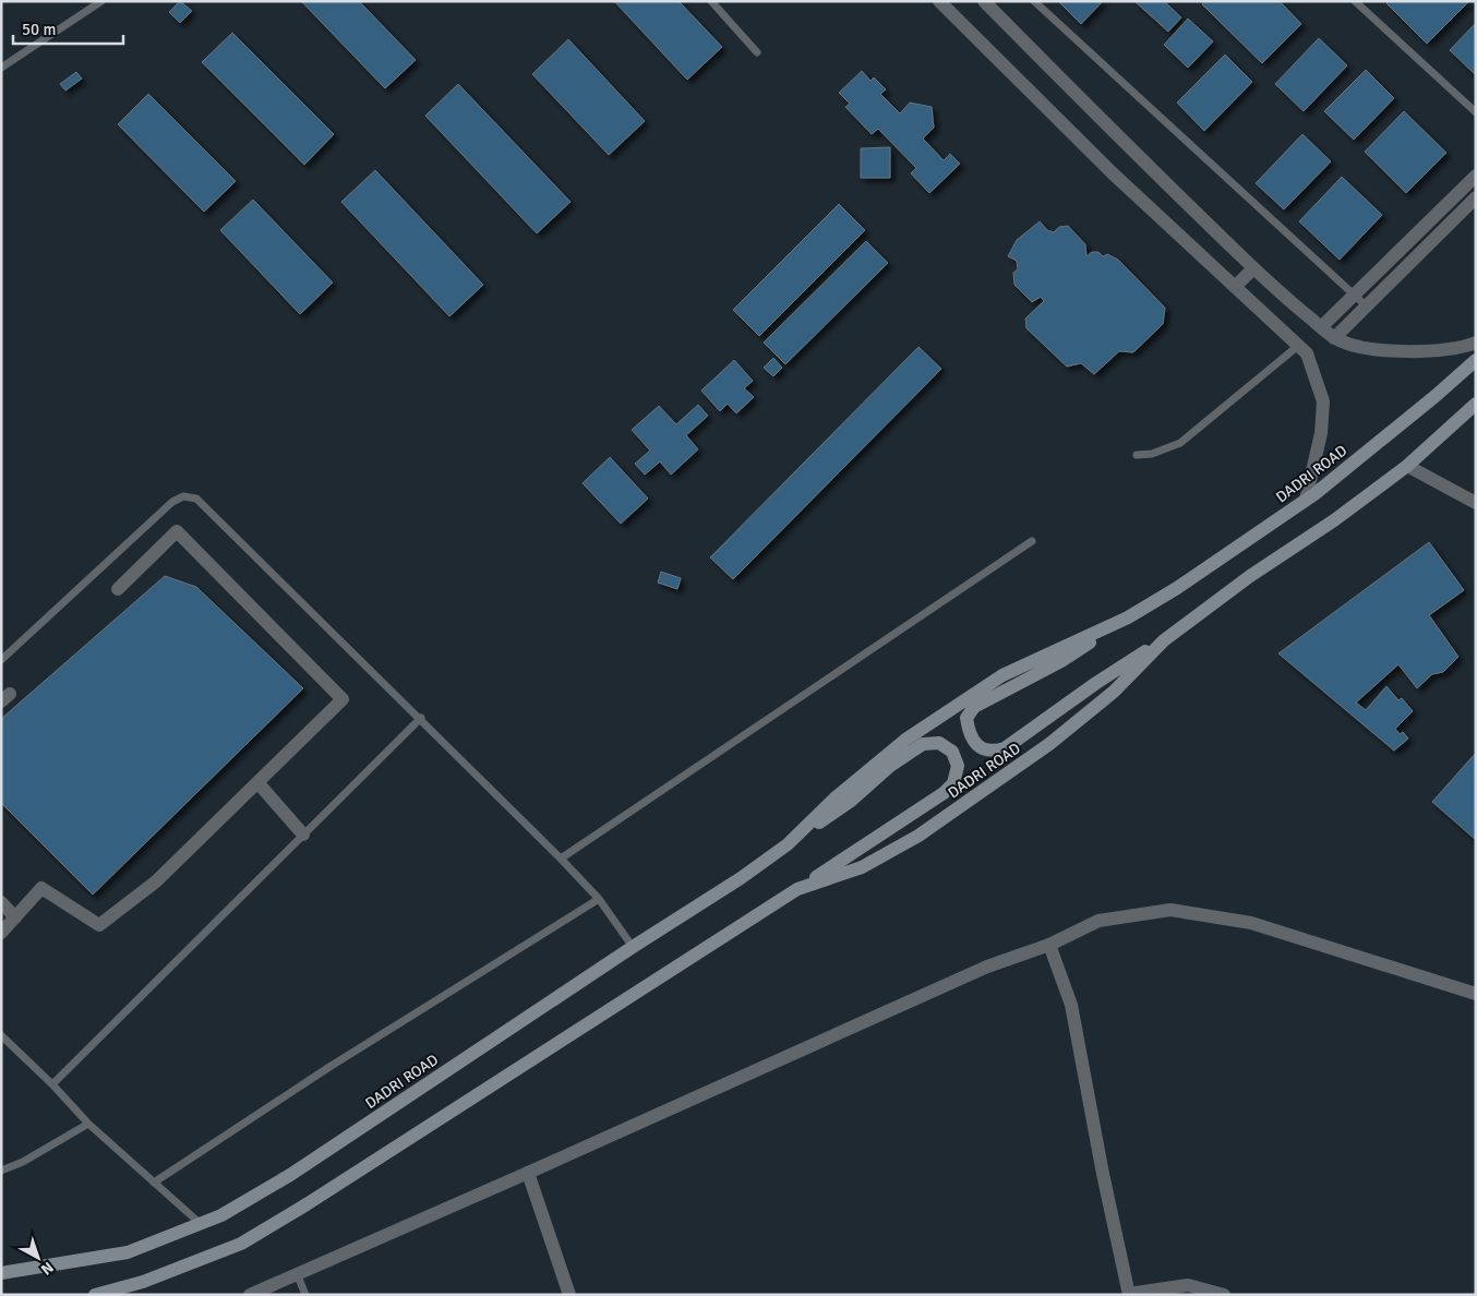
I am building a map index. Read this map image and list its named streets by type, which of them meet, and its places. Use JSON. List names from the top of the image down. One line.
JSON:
{"streets":{"main road":["DADRI ROAD"]},"scale_bar":"50 m","north":"bottom right"}
